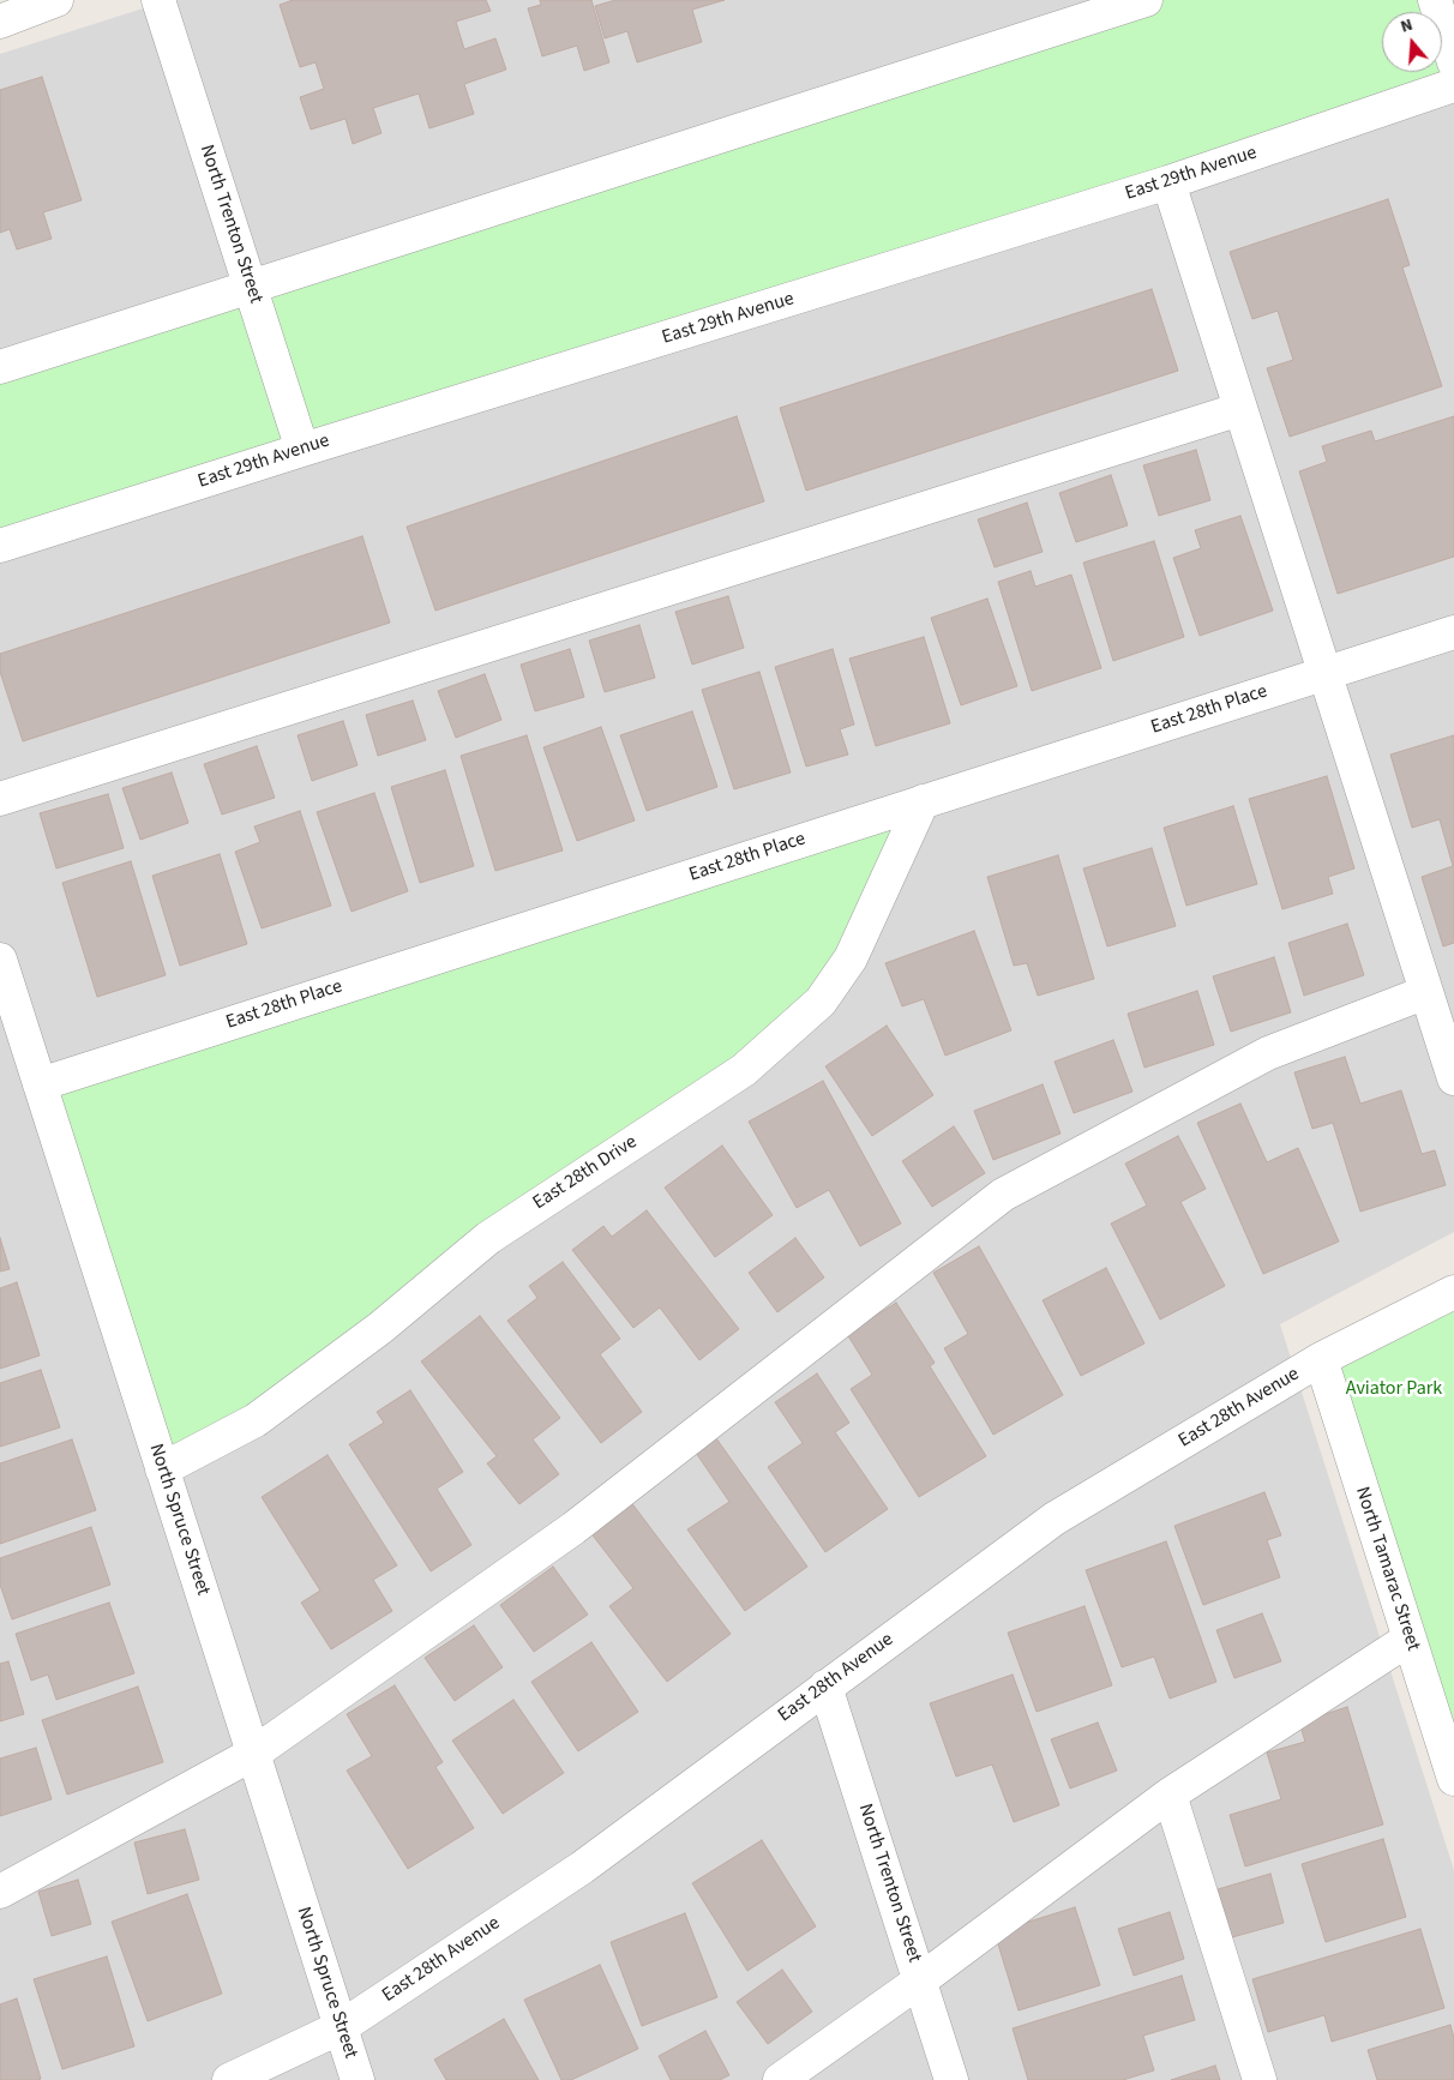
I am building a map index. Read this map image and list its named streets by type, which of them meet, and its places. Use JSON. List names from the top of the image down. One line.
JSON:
{"streets":{"street":["East 29th Avenue","North Trenton Street","East 28th Place","East 28th Drive","East 28th Avenue","North Spruce Street","North Tamarac Street"]},"crossings":[["East 29th Avenue","North Trenton Street"],["North Trenton Street","East 28th Avenue"],["East 28th Place","East 28th Drive"],["East 28th Place","North Spruce Street"],["East 28th Drive","North Spruce Street"],["East 28th Avenue","North Spruce Street"],["East 28th Avenue","North Tamarac Street"]],"parks":["Aviator Park"],"north":"top"}
